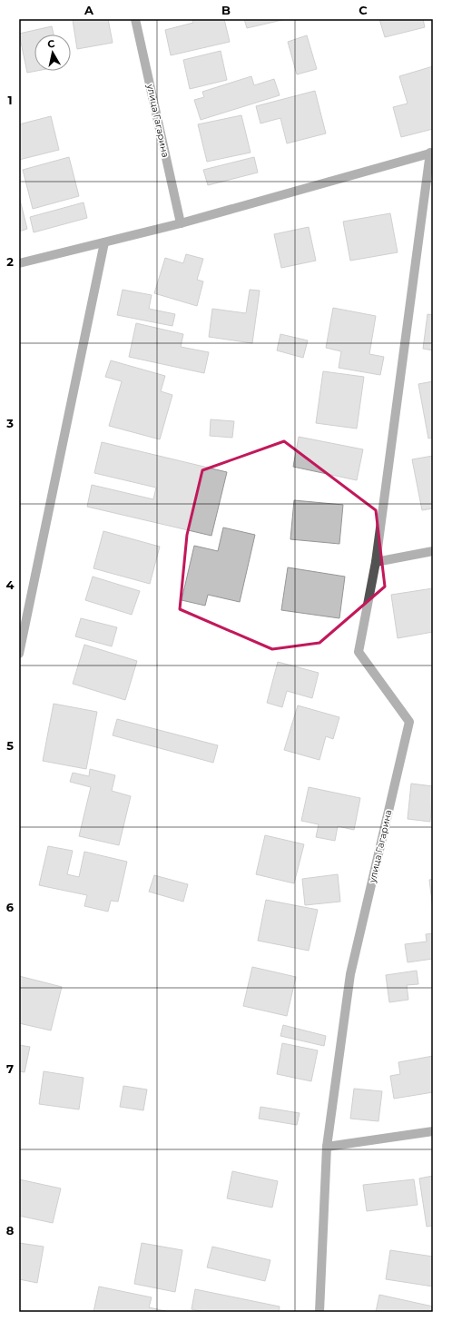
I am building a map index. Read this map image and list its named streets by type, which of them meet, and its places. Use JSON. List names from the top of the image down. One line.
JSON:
{"streets":{"street":["улица Гагарина"]},"north":"top","grid":{"columns":["A","B","C"],"rows":["1","2","3","4","5","6","7","8"]}}
